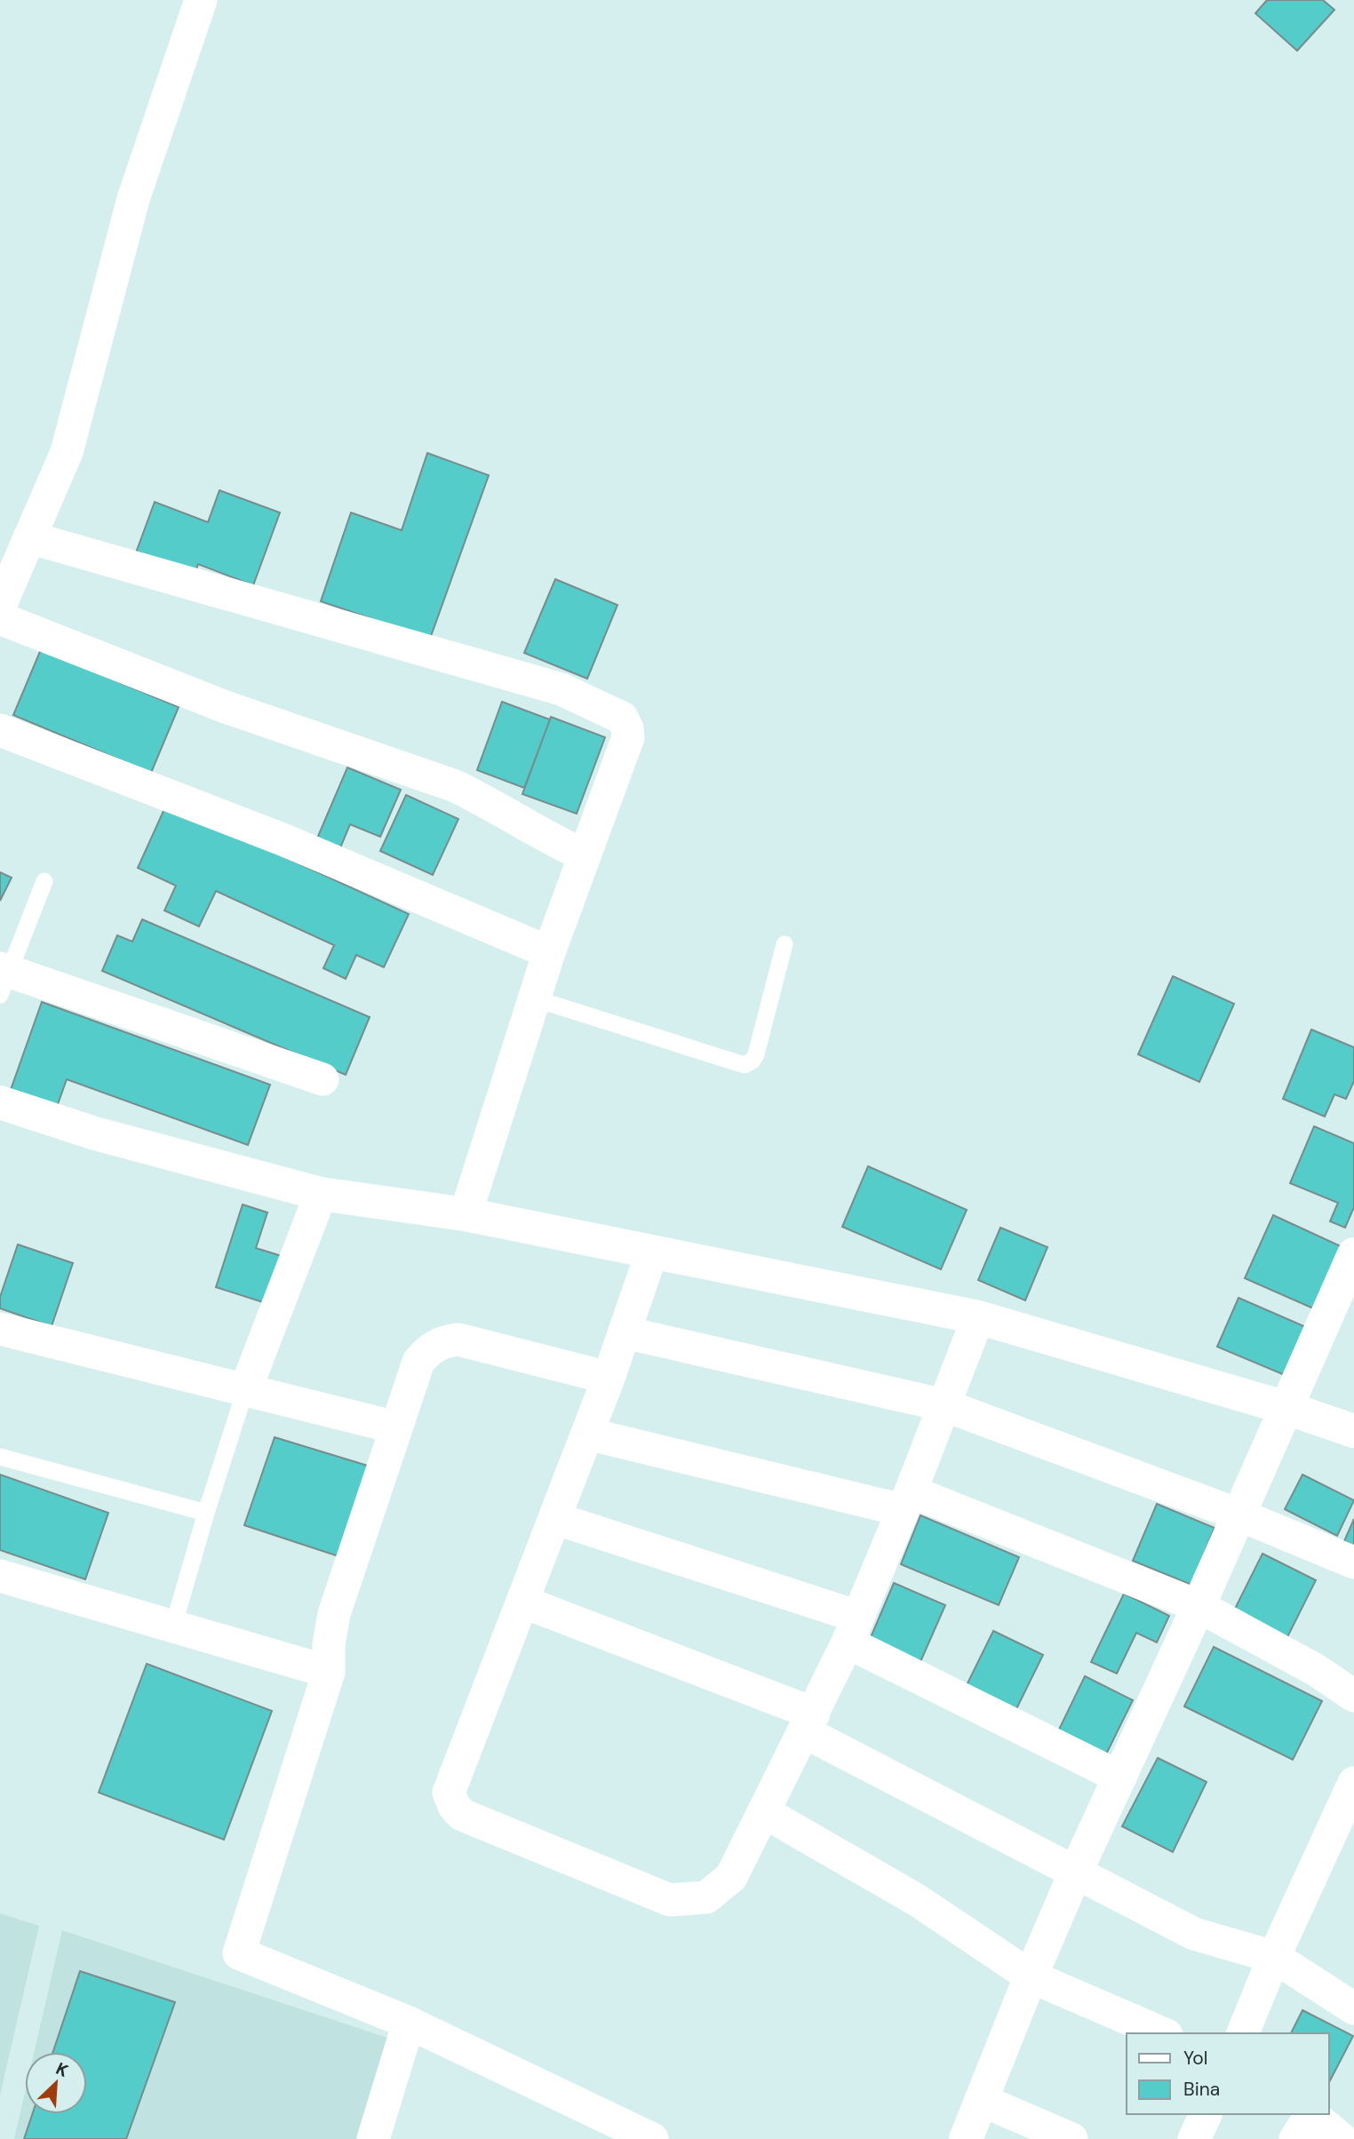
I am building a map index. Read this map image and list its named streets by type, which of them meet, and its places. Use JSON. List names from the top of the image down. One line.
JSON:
{"legend":["Yol","Bina"],"north":"top right"}
